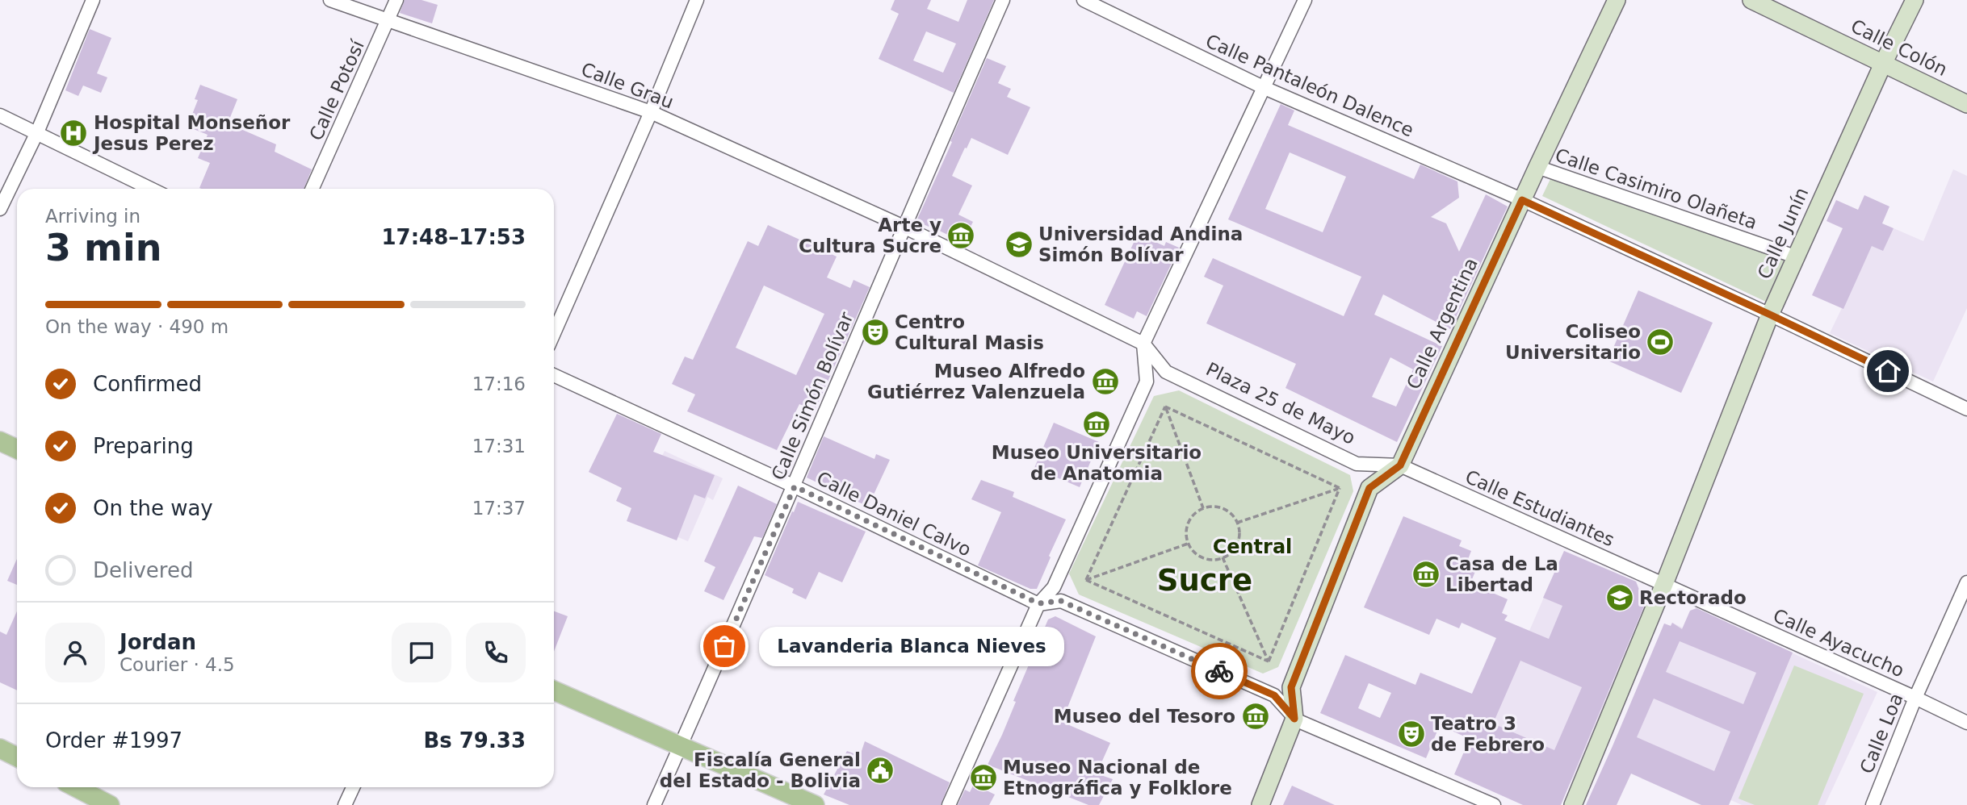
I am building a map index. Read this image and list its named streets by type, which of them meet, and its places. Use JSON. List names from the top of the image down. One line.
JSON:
{"streets":{"main road":["Calle Colón","Calle Junín","Calle Argentina"],"street":["Calle Grau","Calle Pantaleón Dalence","Calle Potosí","Calle Casimiro Olañeta","Calle Simón Bolívar","Plaza 25 de Mayo","Calle Estudiantes","Calle Daniel Calvo","Calle Ayacucho","Calle Loa"]},"crossings":[["Calle Colón","Calle Junín"],["Calle Grau","Calle Potosí"],["Calle Grau","Calle Simón Bolívar"],["Calle Grau","Plaza 25 de Mayo"],["Calle Pantaleón Dalence","Calle Argentina"],["Calle Casimiro Olañeta","Calle Junín"],["Calle Casimiro Olañeta","Calle Argentina"],["Calle Junín","Calle Estudiantes"],["Calle Junín","Calle Ayacucho"],["Calle Argentina","Plaza 25 de Mayo"],["Calle Argentina","Calle Estudiantes"],["Calle Simón Bolívar","Calle Daniel Calvo"],["Plaza 25 de Mayo","Calle Estudiantes"],["Calle Estudiantes","Calle Ayacucho"],["Calle Ayacucho","Calle Loa"]],"districts":["Central","Sucre"],"places":{"hospital":["Hospital Monseñor Jesus Perez"],"museum":["Arte y Cultura Sucre","Museo Alfredo Gutiérrez Valenzuela","Museo Universitario de Anatomia","Casa de La Libertad","Museo del Tesoro","Museo Nacional de Etnográfica y Folklore"],"school or university":["Universidad Andina Simón Bolívar","Rectorado"],"theatre":["Centro Cultural Masis","Teatro 3 de Febrero"],"sports":["Coliseo Universitario"],"other":["Lavanderia Blanca Nieves"],"public building":["Fiscalía General del Estado - Bolivia"]},"page":{"heading":["3 min","Arriving in","17:48–17:53"],"panel":["Jordan","Courier · 4.5","Order #1997","Bs 79.33"],"bar":"On the way · 490 m","list":[["Confirmed","17:16"],["Preparing","17:31"],["On the way","17:37"],"Delivered"],"bubble":"Lavanderia Blanca Nieves"}}
